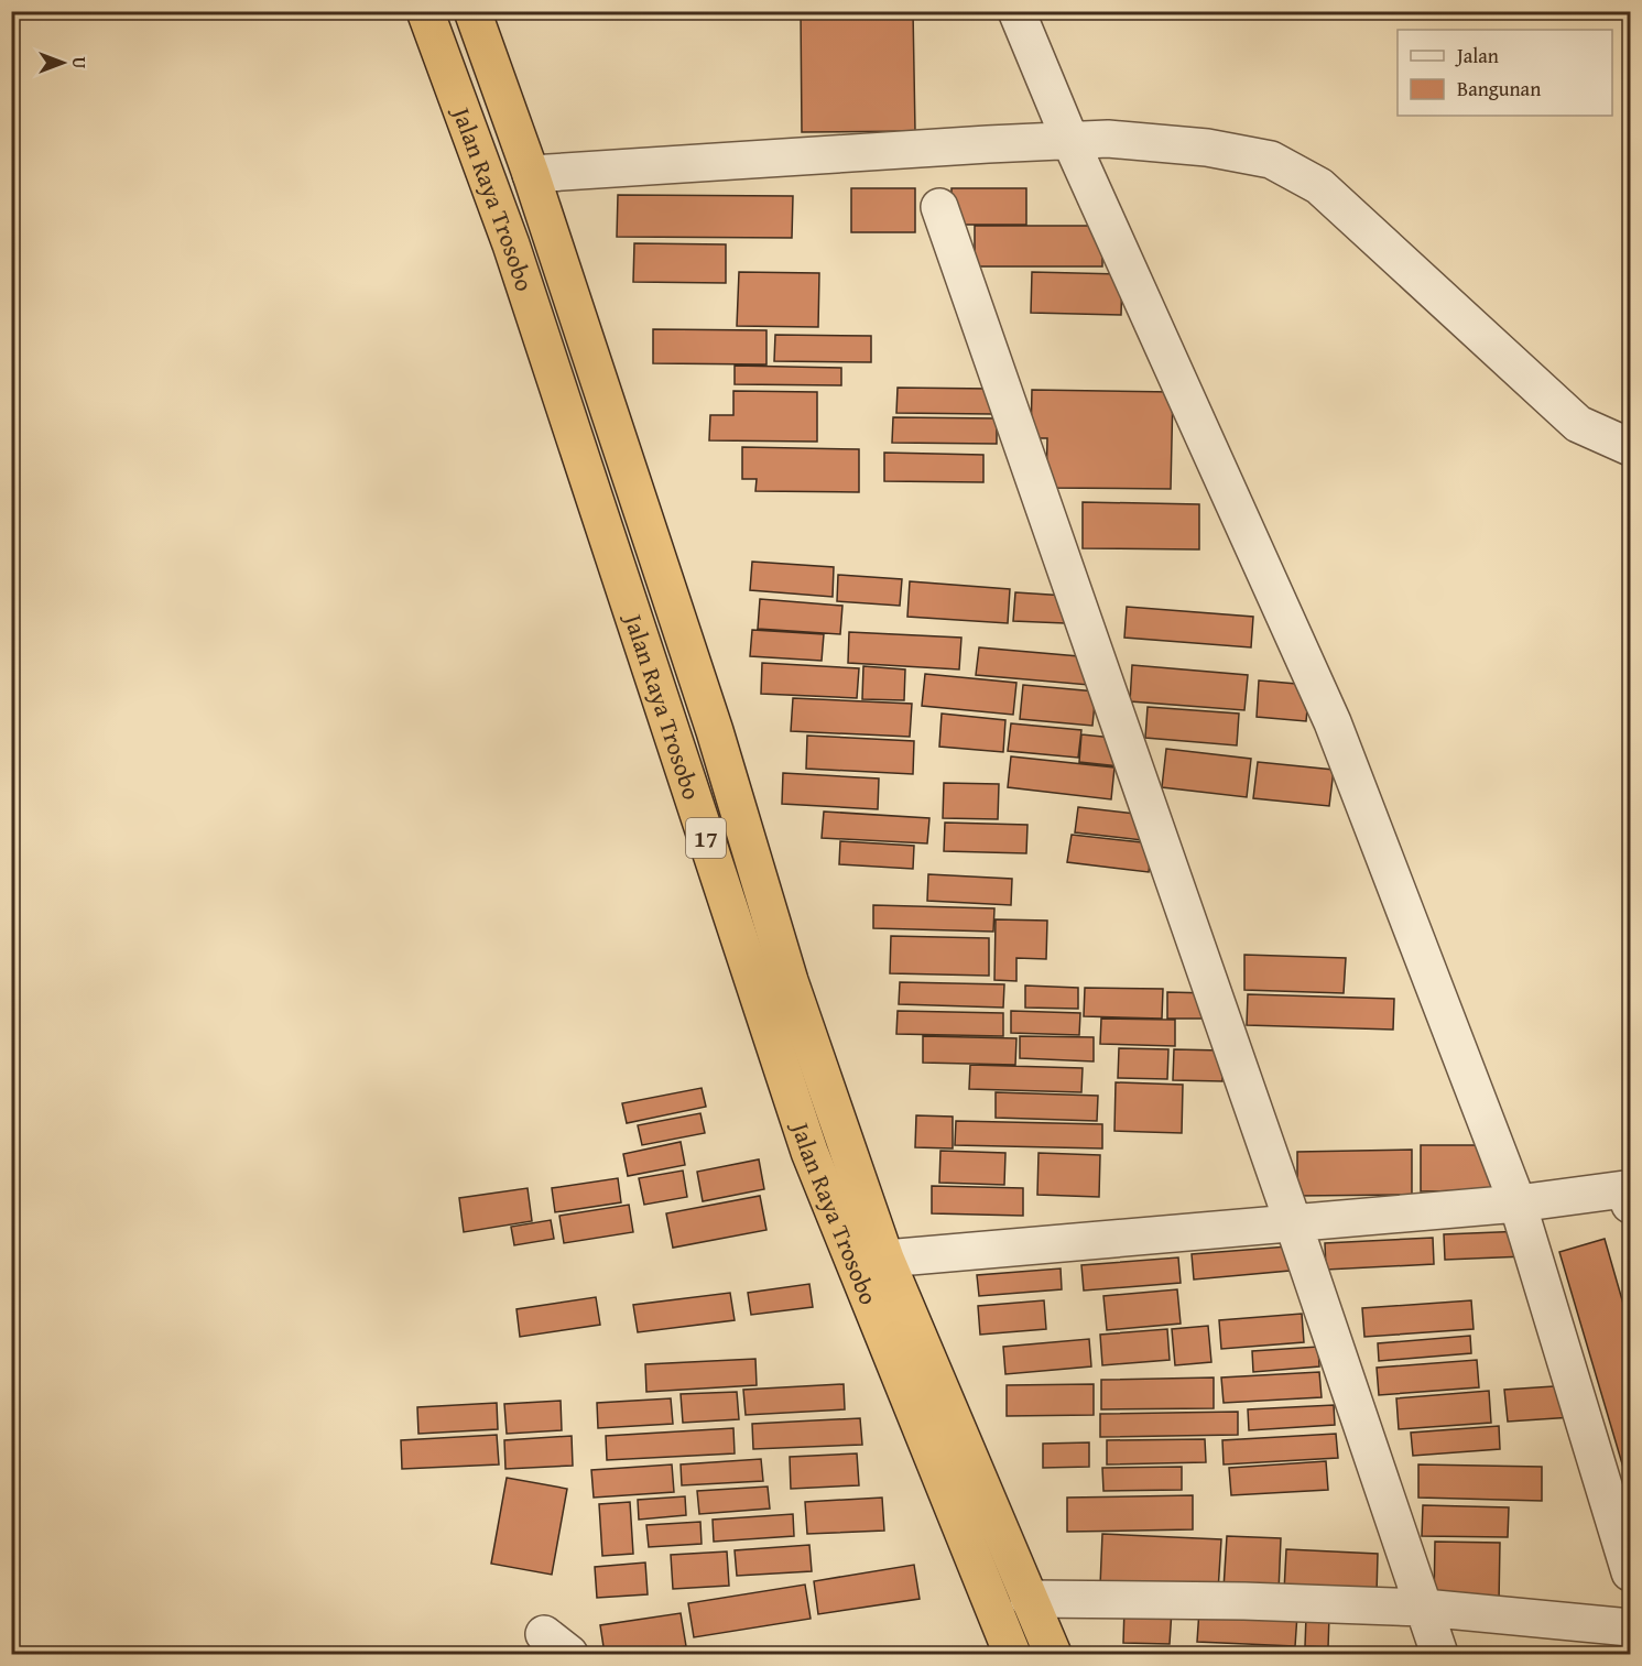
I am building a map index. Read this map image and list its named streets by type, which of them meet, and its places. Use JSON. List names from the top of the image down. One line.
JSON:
{"streets":{"highway":["Jalan Raya Trosobo","17"]},"legend":["Jalan","Bangunan"],"north":"right"}
